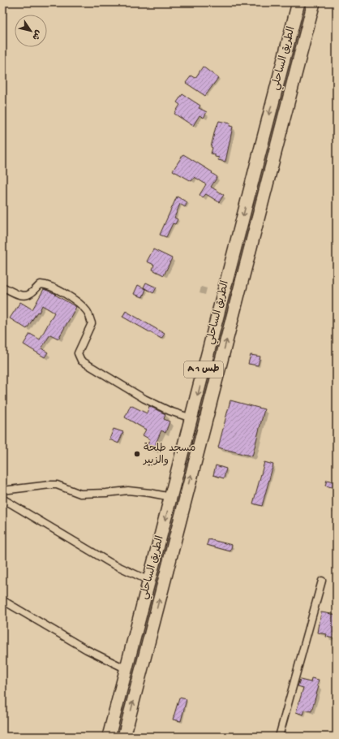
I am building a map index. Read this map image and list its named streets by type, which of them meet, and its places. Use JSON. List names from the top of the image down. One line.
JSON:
{"streets":{"highway":["الطريق الساحلي","A 1 طس"]},"places":["مسجد طلحة والزبير"],"north":"bottom right"}
